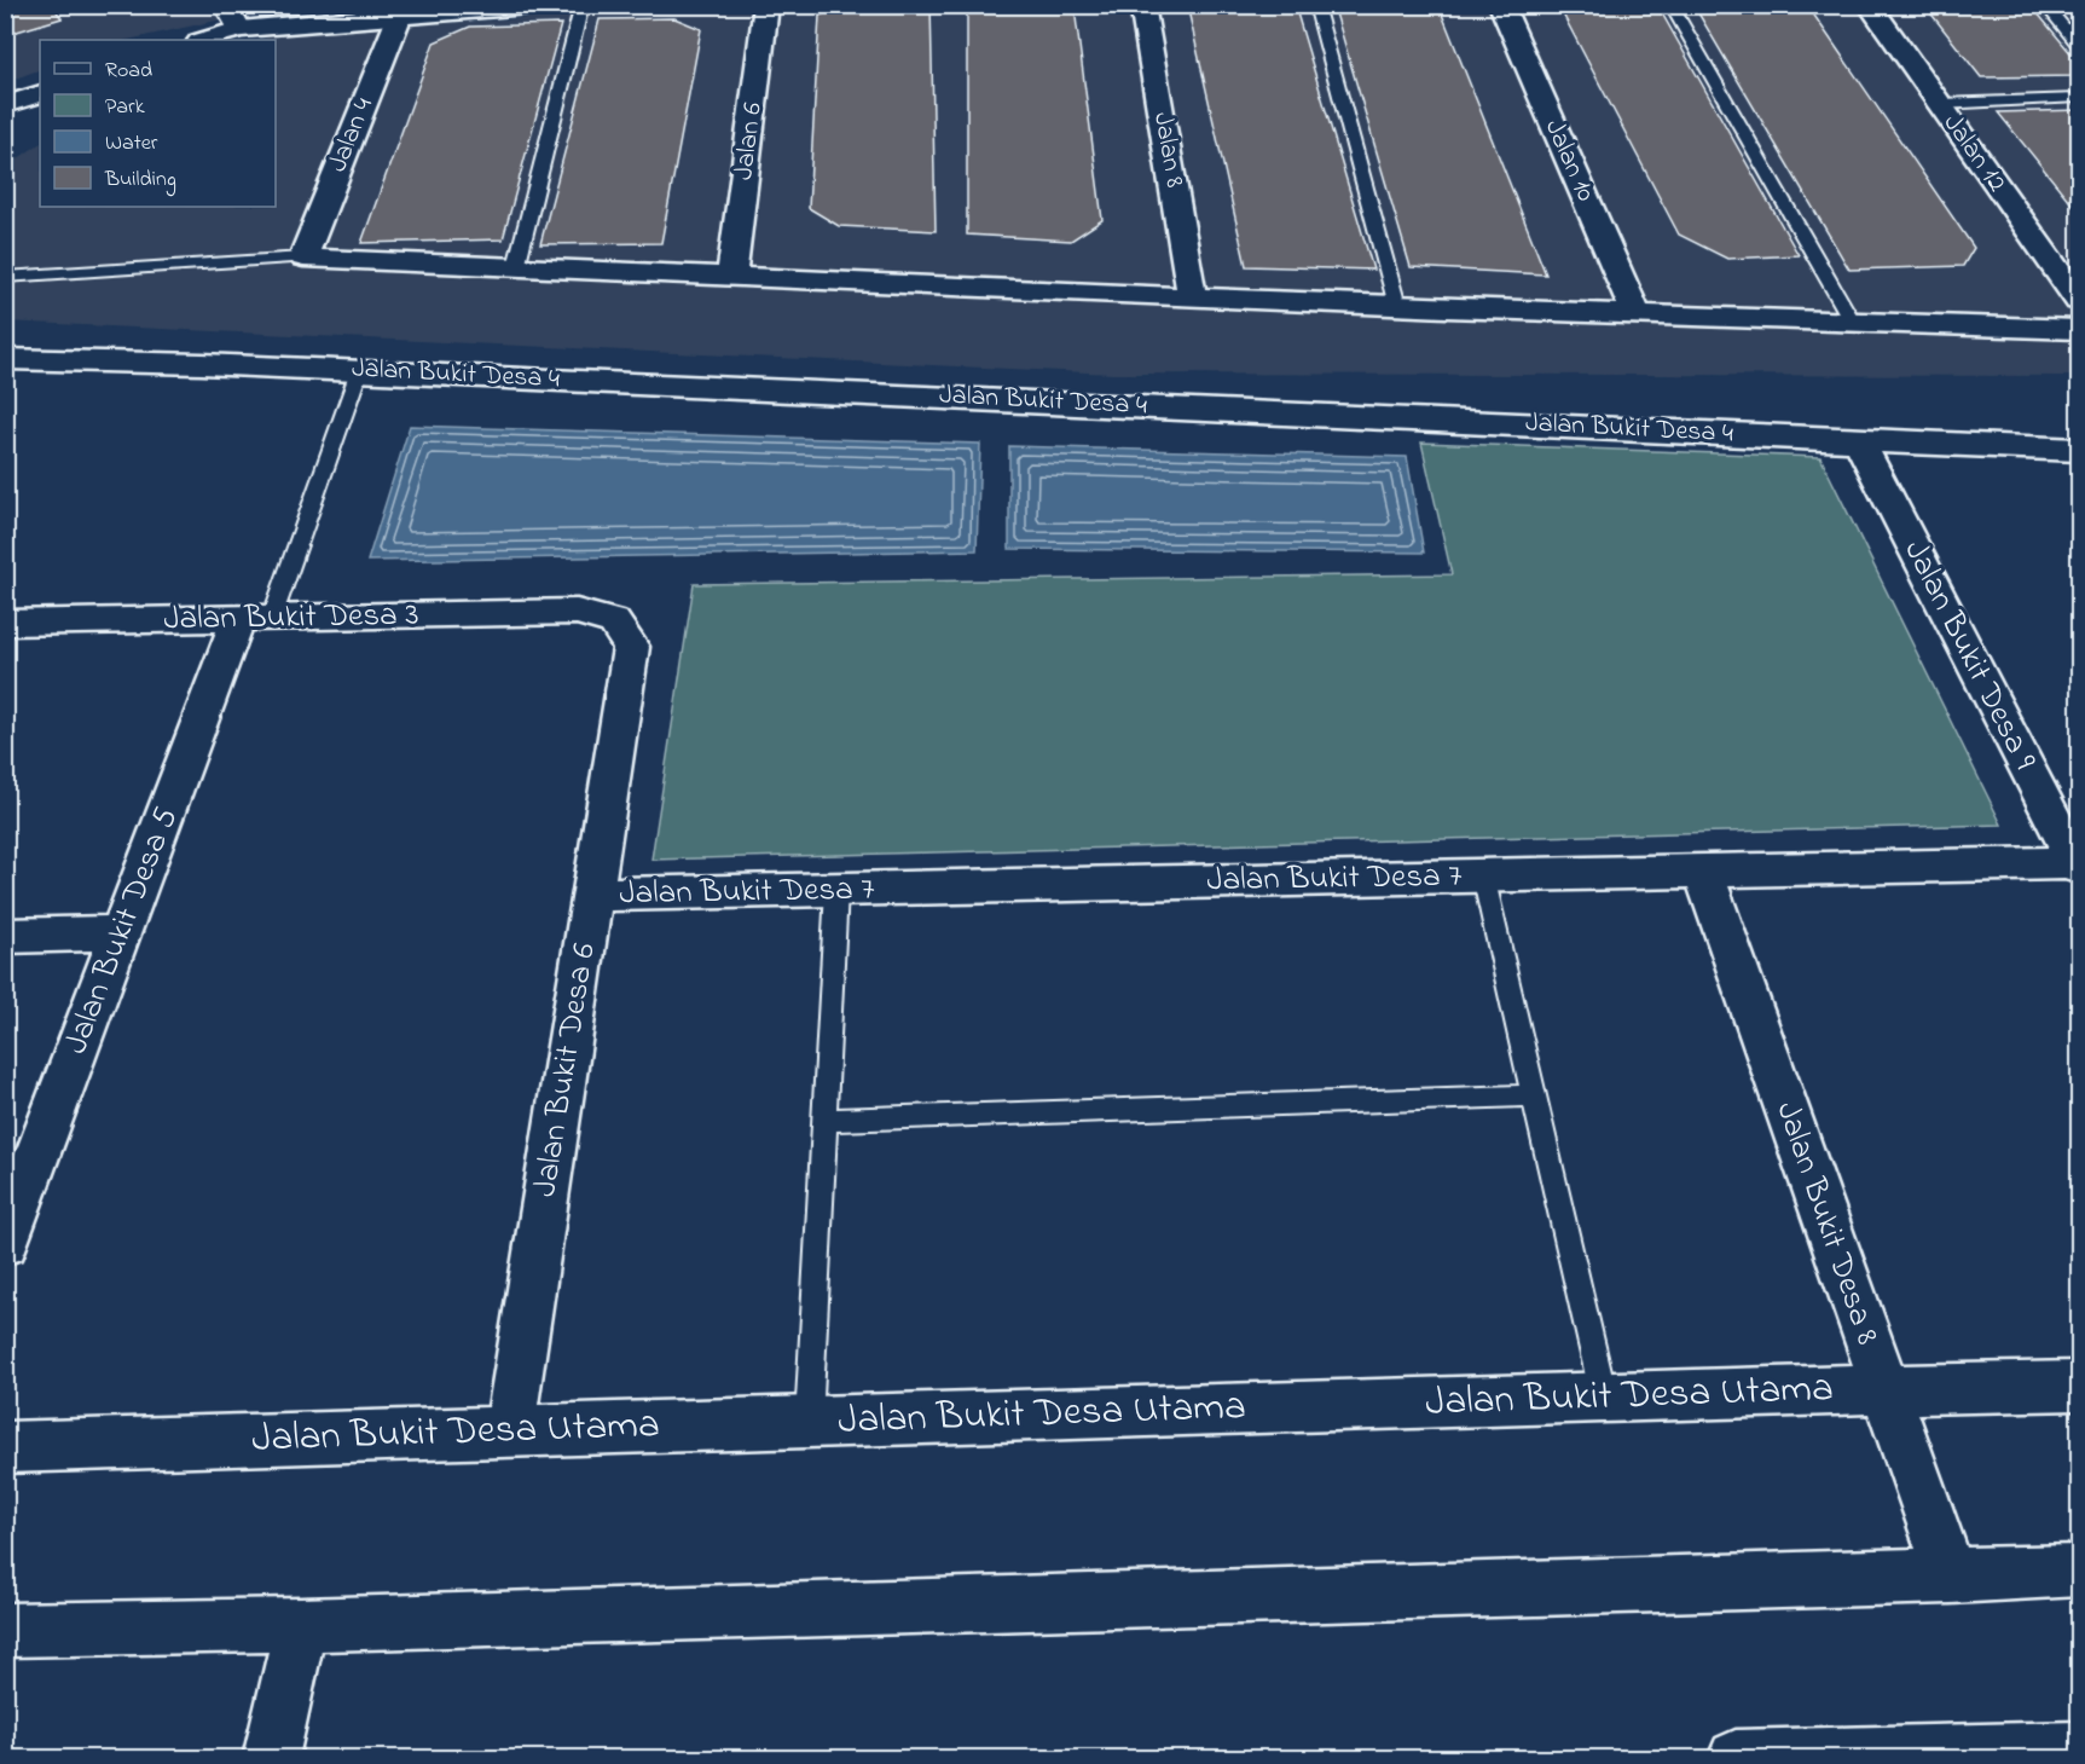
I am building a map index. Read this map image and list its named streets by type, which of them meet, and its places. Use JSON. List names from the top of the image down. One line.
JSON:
{"streets":{"street":["Jalan 4","Jalan 6","Jalan 8","Jalan 12","Jalan 10","Jalan Bukit Desa 4","Jalan Bukit Desa 3","Jalan Bukit Desa 9","Jalan Bukit Desa 7","Jalan Bukit Desa 5","Jalan Bukit Desa 6","Jalan Bukit Desa 8","Jalan Bukit Desa Utama"]},"crossings":[["Jalan Bukit Desa 4","Jalan Bukit Desa 9"],["Jalan Bukit Desa 3","Jalan Bukit Desa 5"],["Jalan Bukit Desa 3","Jalan Bukit Desa 6"],["Jalan Bukit Desa 9","Jalan Bukit Desa 7"],["Jalan Bukit Desa 7","Jalan Bukit Desa 6"],["Jalan Bukit Desa 7","Jalan Bukit Desa 8"],["Jalan Bukit Desa 6","Jalan Bukit Desa Utama"],["Jalan Bukit Desa 8","Jalan Bukit Desa Utama"]],"legend":["Road","Park","Water","Building"]}
